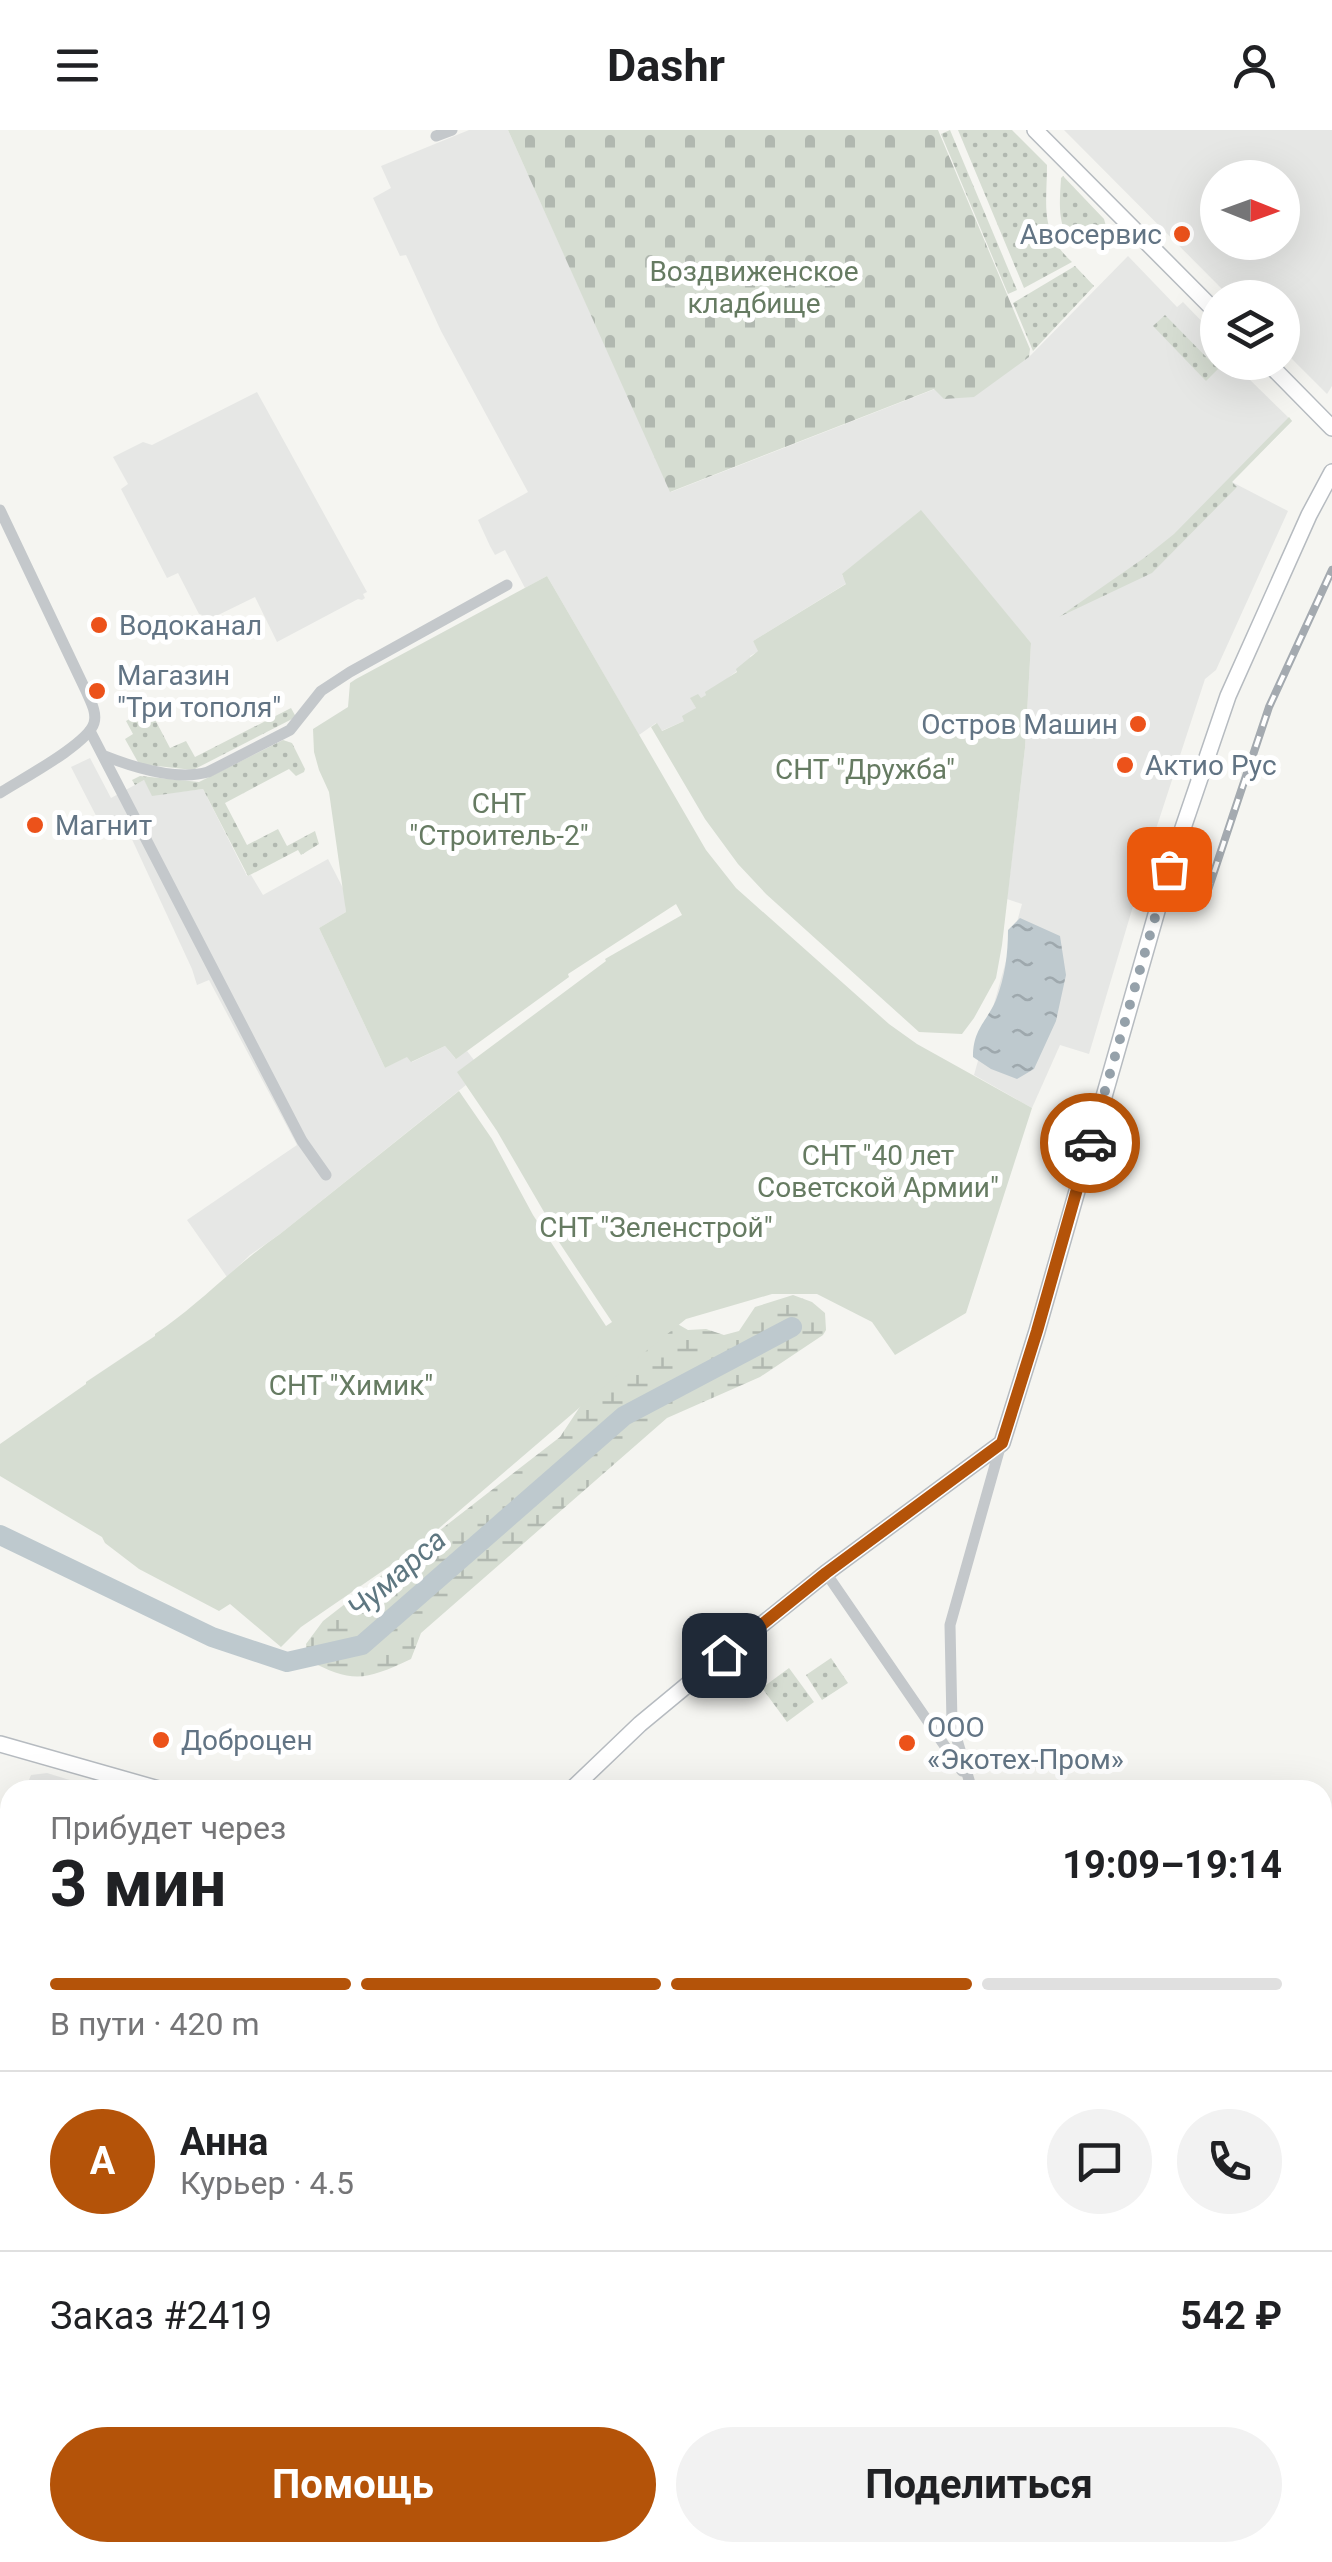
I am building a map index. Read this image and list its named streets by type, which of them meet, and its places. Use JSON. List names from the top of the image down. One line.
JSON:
{"water":["Чумарса"],"parks":["Воздвиженское кладбище","СНТ \"Дружба\"","СНТ \"Строитель-2\"","СНТ \"40 лет Советской Армии\"","СНТ \"Зеленстрой\"","СНТ \"Химик\""],"places":["Авосервис","Водоканал","Магазин \"Три тополя\"","Остров Машин","Актио Рус","Магнит","Доброцен","ООО «Экотех-Пром»"],"north":"right","page":{"header":"Dashr","heading":["3 мин","Прибудет через","19:09–19:14"],"panel":["Анна","Курьер · 4.5","Заказ #2419","542 ₽"],"bar":"В пути · 420 m","round":"А","buttons":["Помощь","Поделиться"]}}
